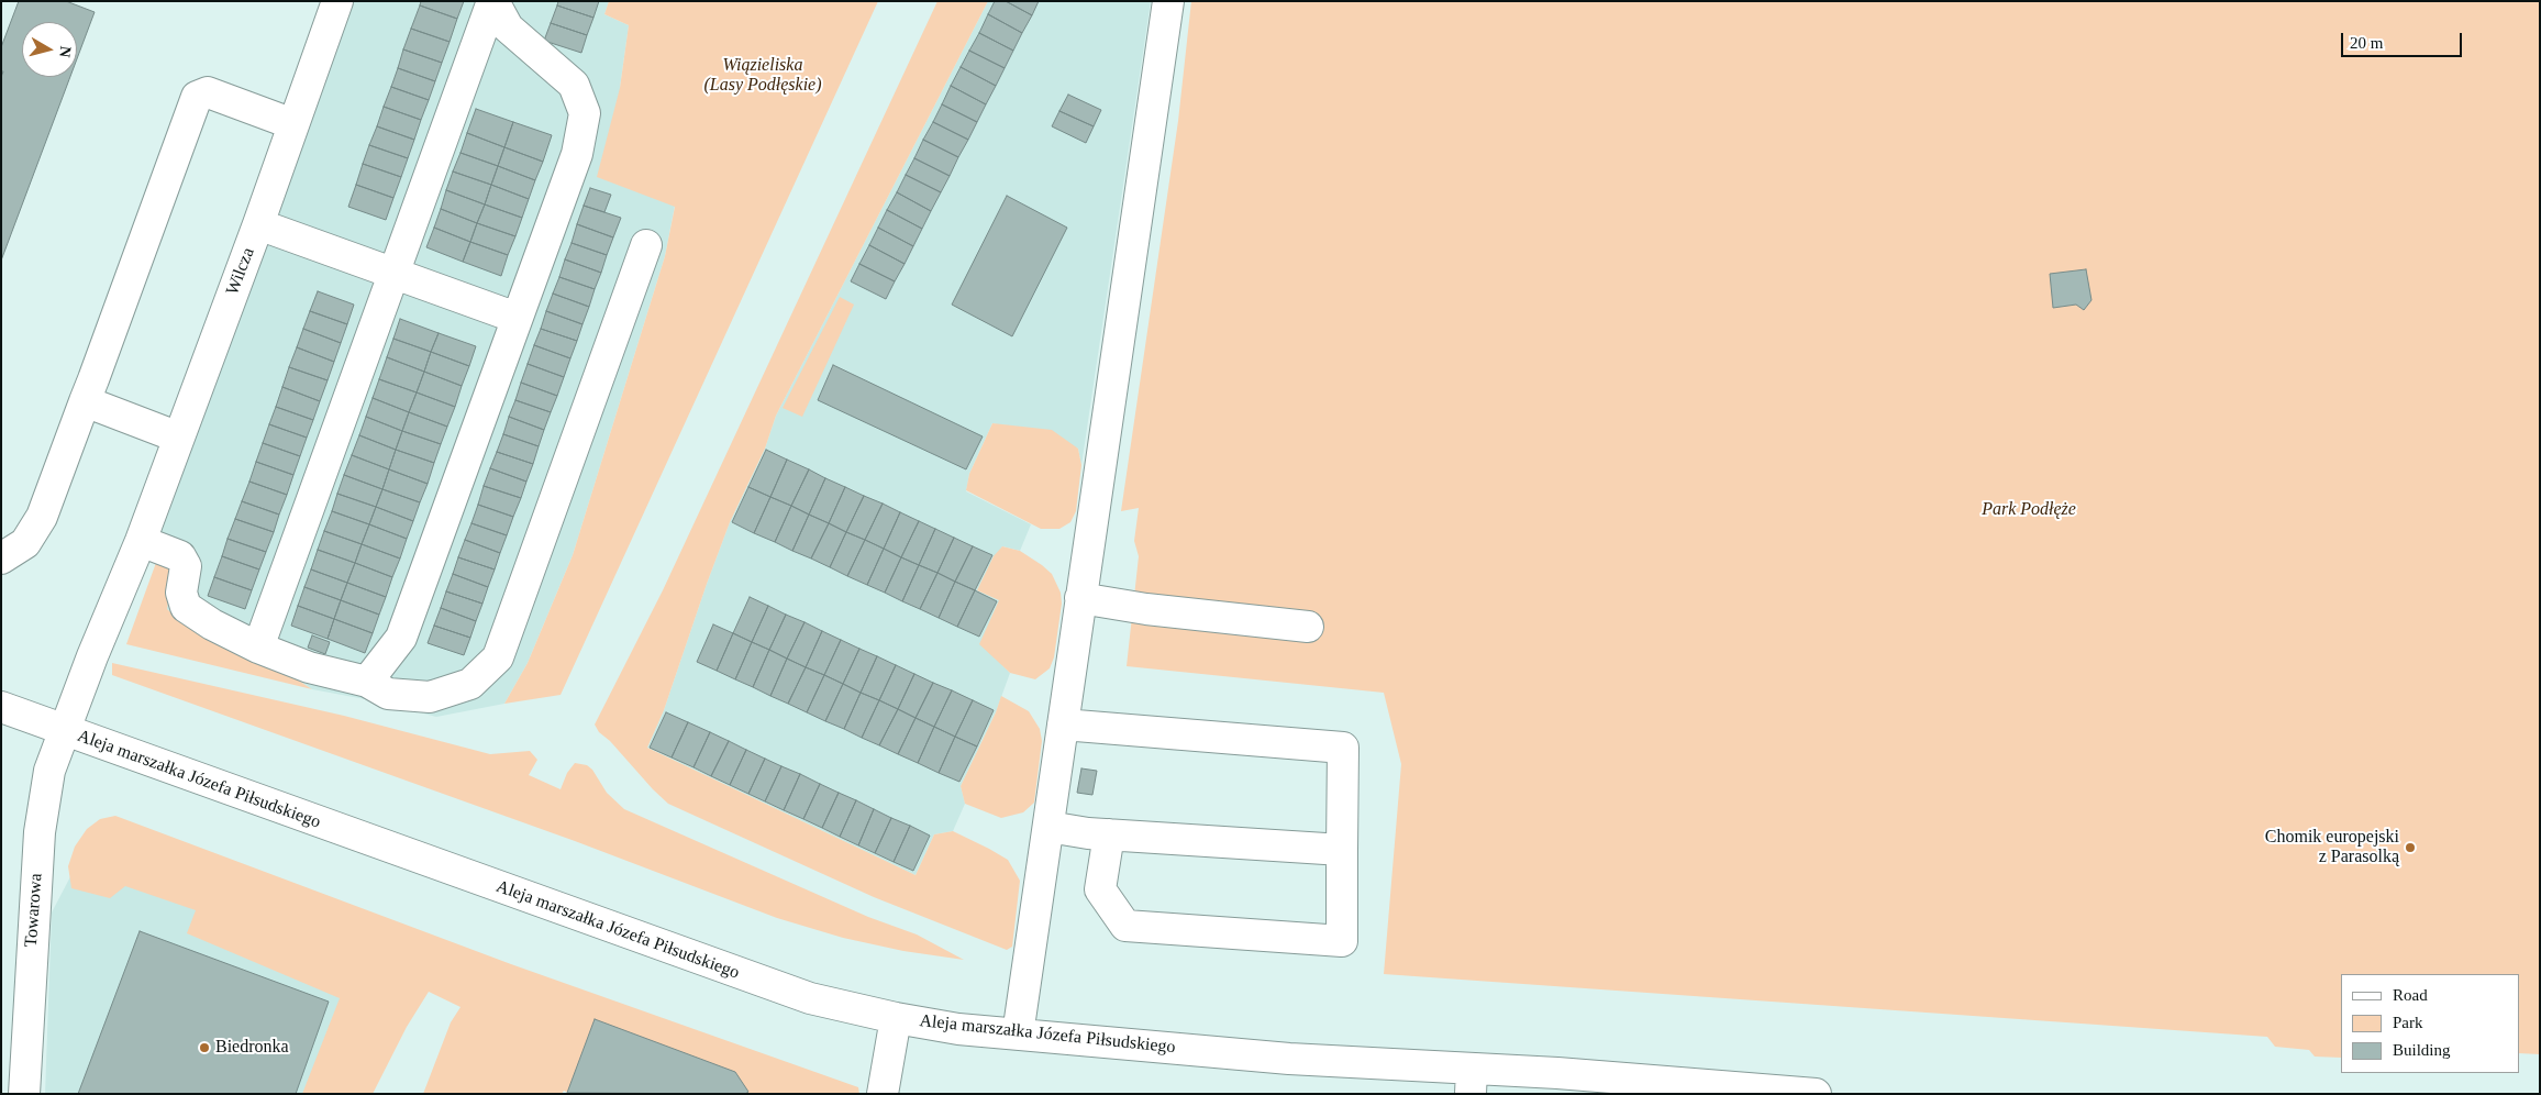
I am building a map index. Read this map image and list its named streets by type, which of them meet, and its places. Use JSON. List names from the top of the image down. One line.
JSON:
{"streets":{"street":["Wilcza","Aleja marszałka Józefa Piłsudskiego","Towarowa"]},"crossings":[["Wilcza","Towarowa"],["Aleja marszałka Józefa Piłsudskiego","Towarowa"]],"parks":["Wiązieliska (Lasy Podłęskie)","Park Podłęże"],"places":["Chomik europejski z Parasolką","Biedronka"],"legend":["Road","Park","Building"],"scale_bar":"20 m","north":"right"}
